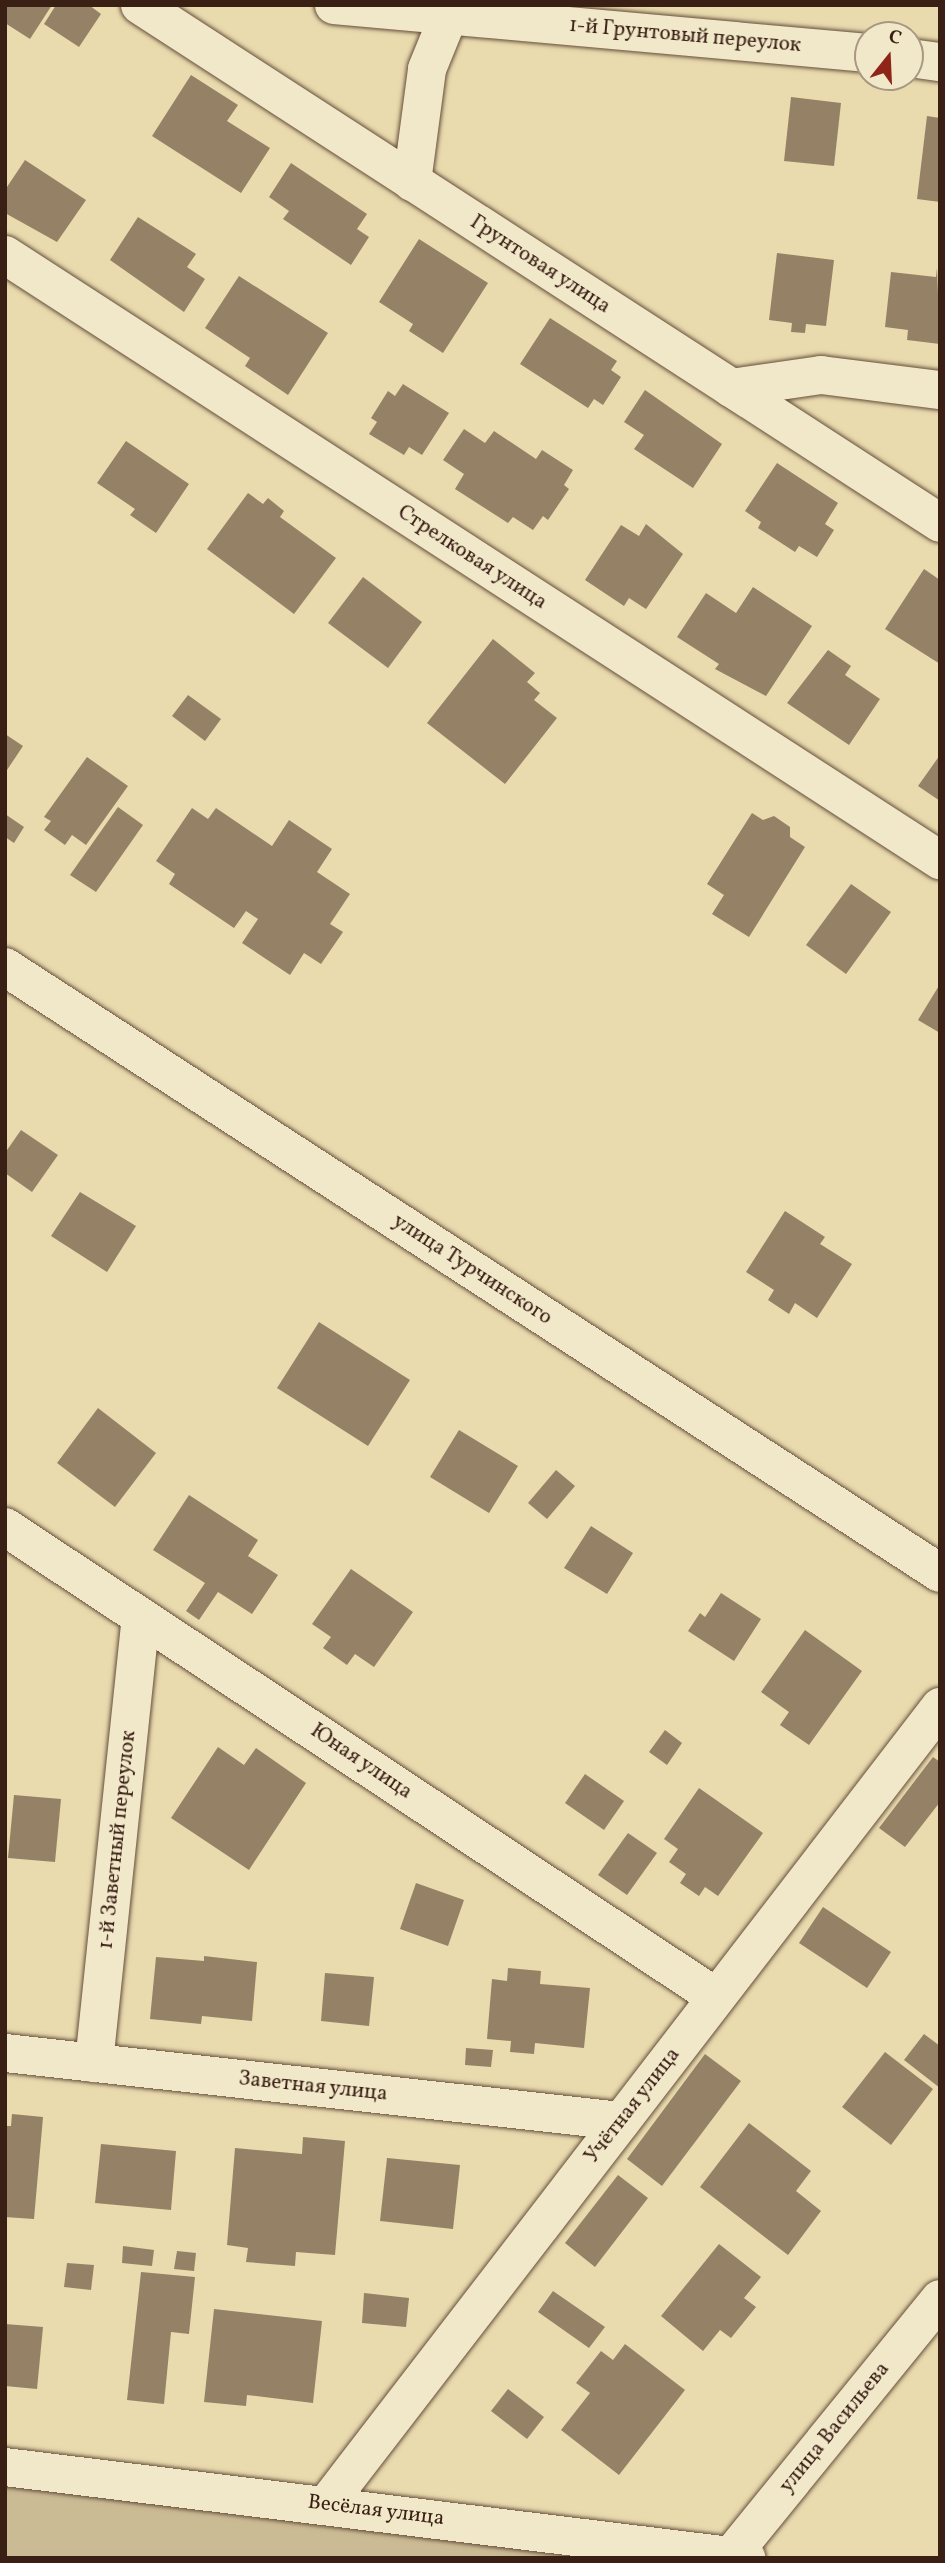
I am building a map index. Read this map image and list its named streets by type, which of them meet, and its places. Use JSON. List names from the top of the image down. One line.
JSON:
{"streets":{"street":["1-й Грунтовый переулок","Грунтовая улица","Стрелковая улица","улица Турчинского","Юная улица","1-й Заветный переулок","Заветная улица","Учётная улица","улица Васильева","Весёлая улица"]},"crossings":[["Юная улица","1-й Заветный переулок"],["Юная улица","Учётная улица"],["1-й Заветный переулок","Заветная улица"],["Заветная улица","Учётная улица"],["Учётная улица","Весёлая улица"],["улица Васильева","Весёлая улица"]],"north":"top"}
